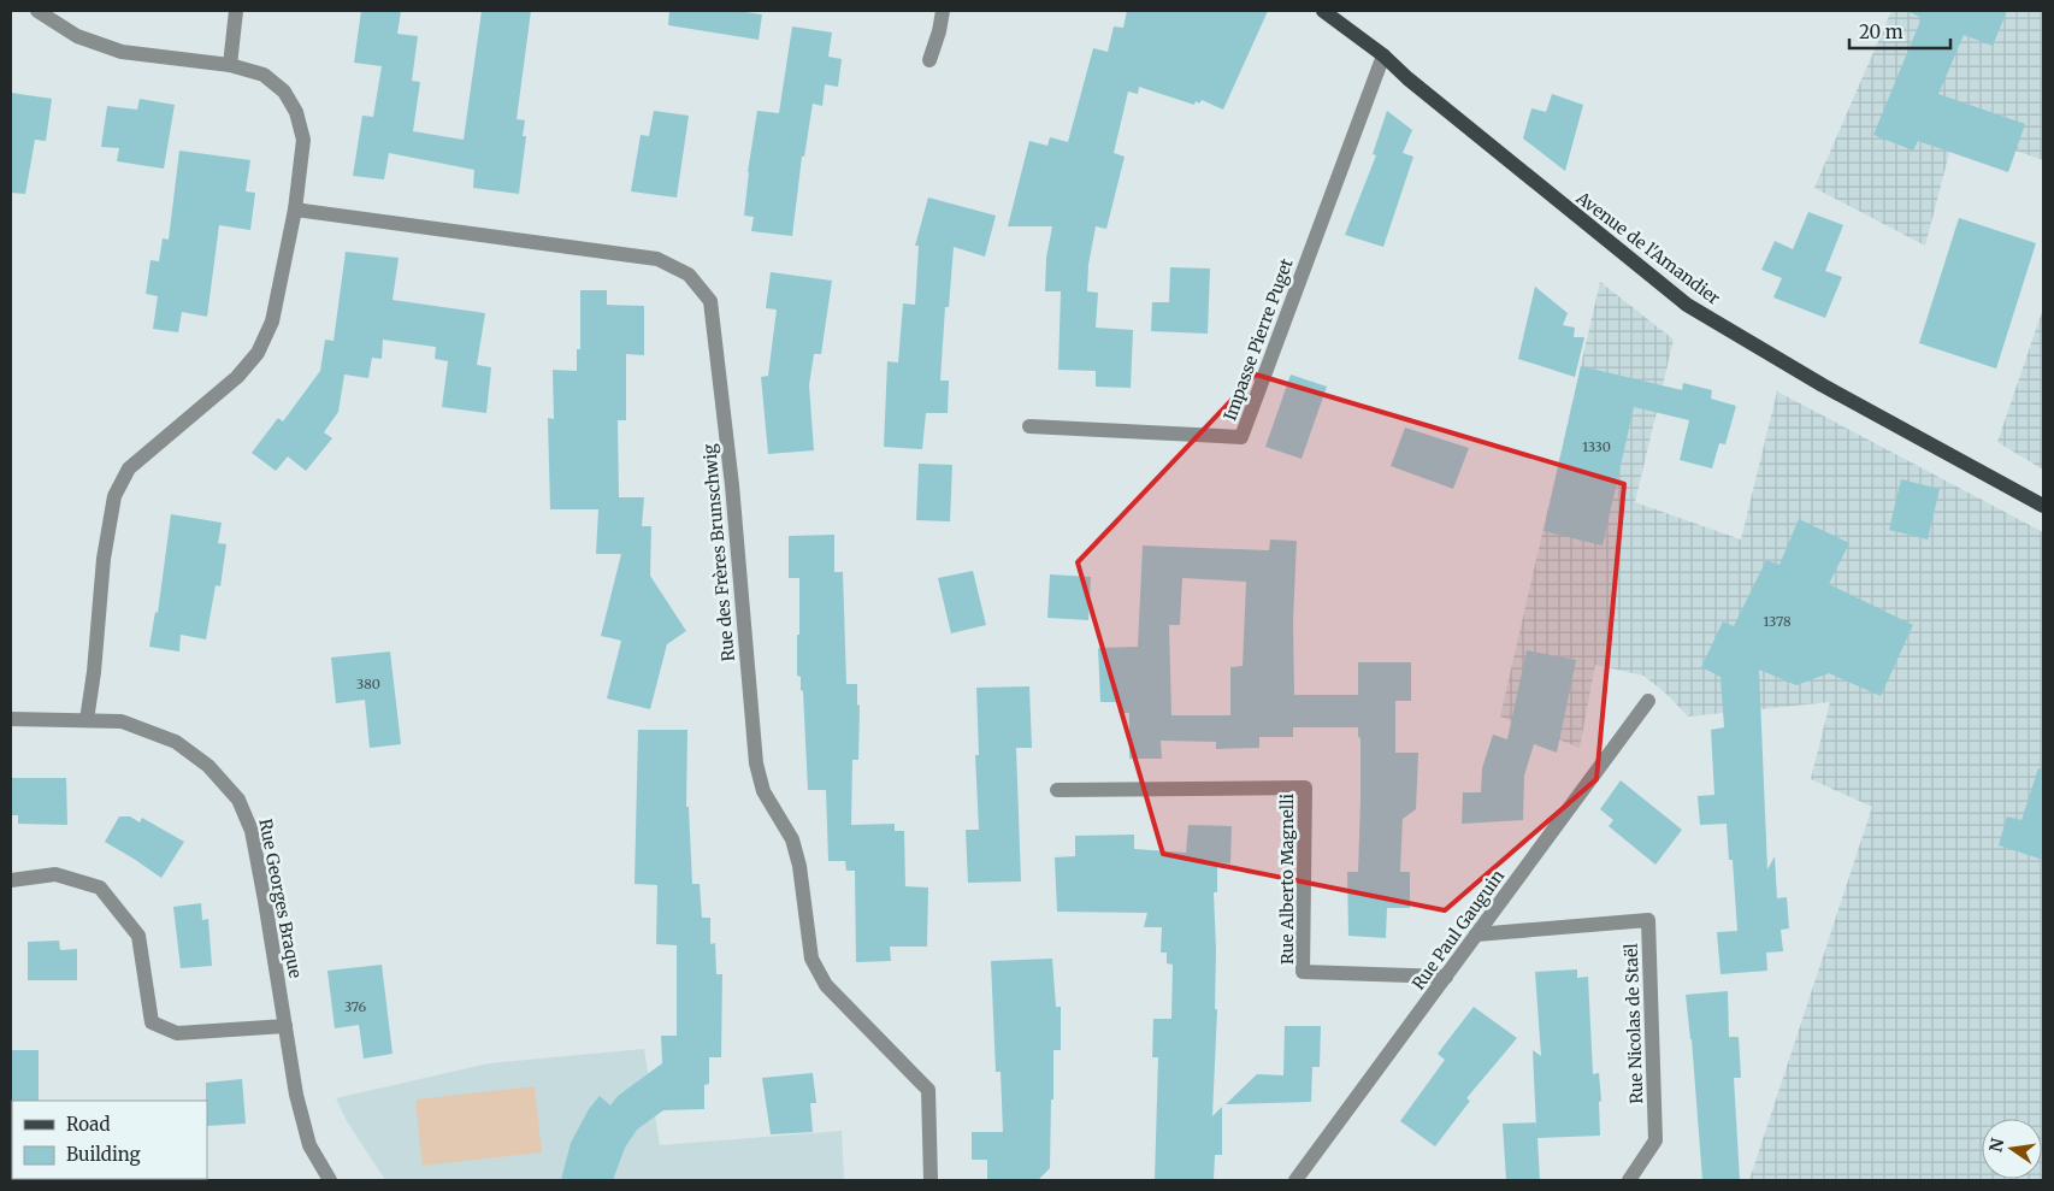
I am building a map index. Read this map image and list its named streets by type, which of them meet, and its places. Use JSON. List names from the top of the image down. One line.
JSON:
{"streets":{"main road":["Avenue de l'Amandier"],"street":["Impasse Pierre Puget","Rue des Frères Brunschwig","Rue Alberto Magnelli","Rue Georges Braque","Rue Paul Gauguin","Rue Nicolas de Staël"]},"crossings":[["Avenue de l'Amandier","Impasse Pierre Puget"],["Rue Alberto Magnelli","Rue Paul Gauguin"],["Rue Paul Gauguin","Rue Nicolas de Staël"]],"house_numbers":["1330","1378","380","376"],"legend":["Road","Building"],"scale_bar":"20 m","north":"left"}
